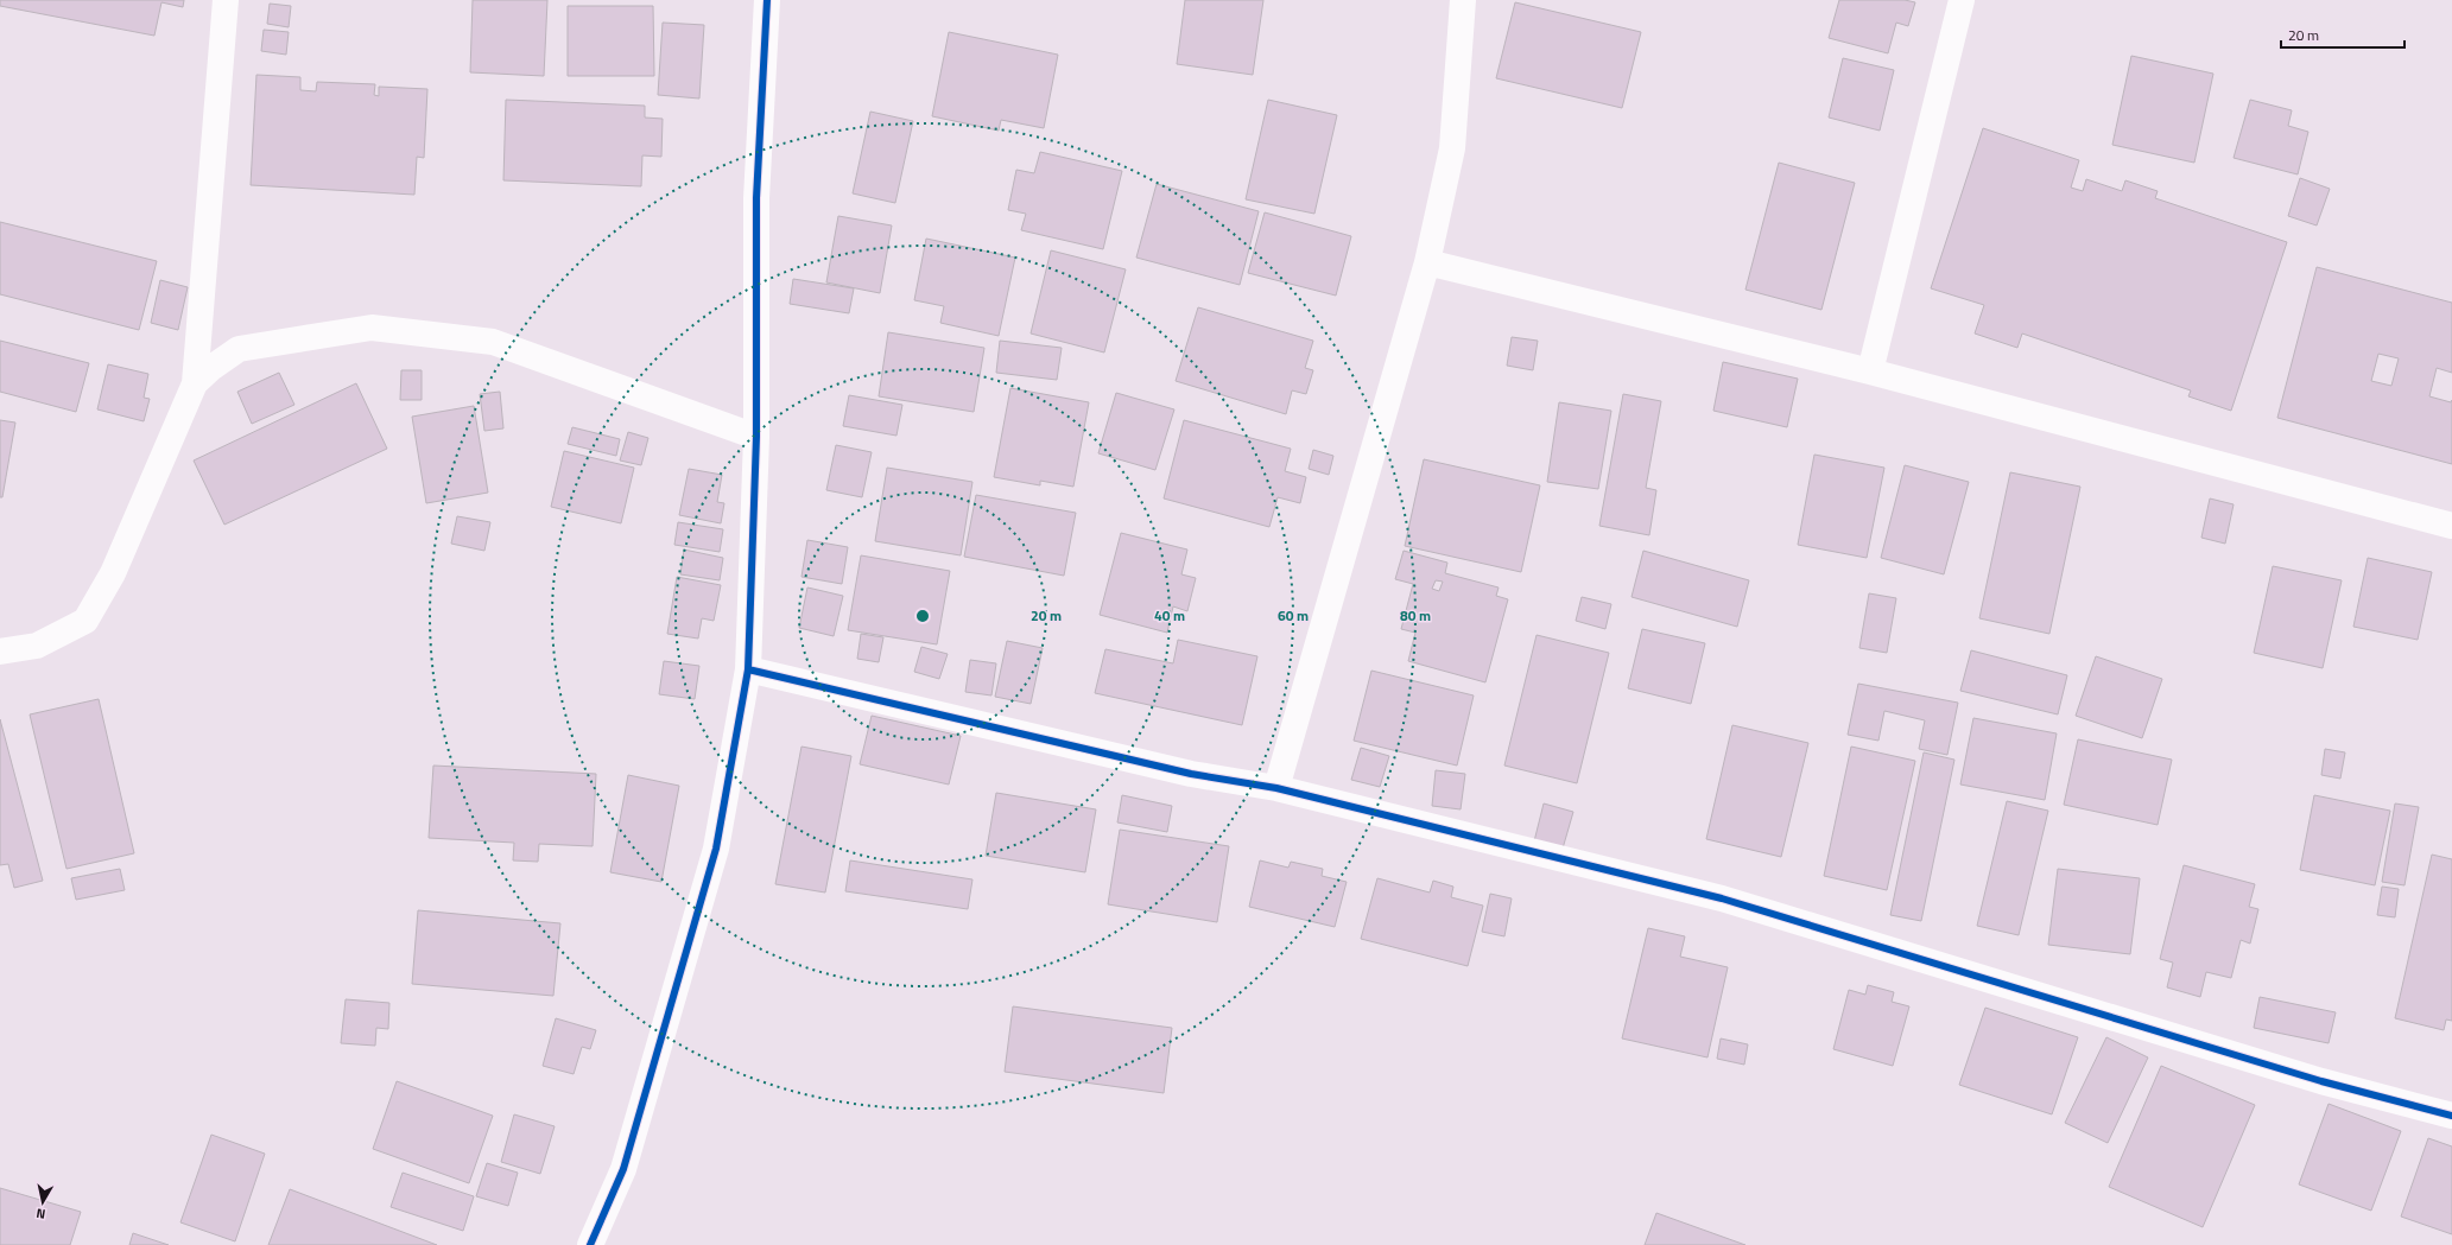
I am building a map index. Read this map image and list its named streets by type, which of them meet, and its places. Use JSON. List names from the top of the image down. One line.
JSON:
{"scale_bar":"20 m","north":"bottom","rings":["20 m","40 m","60 m","80 m"]}
